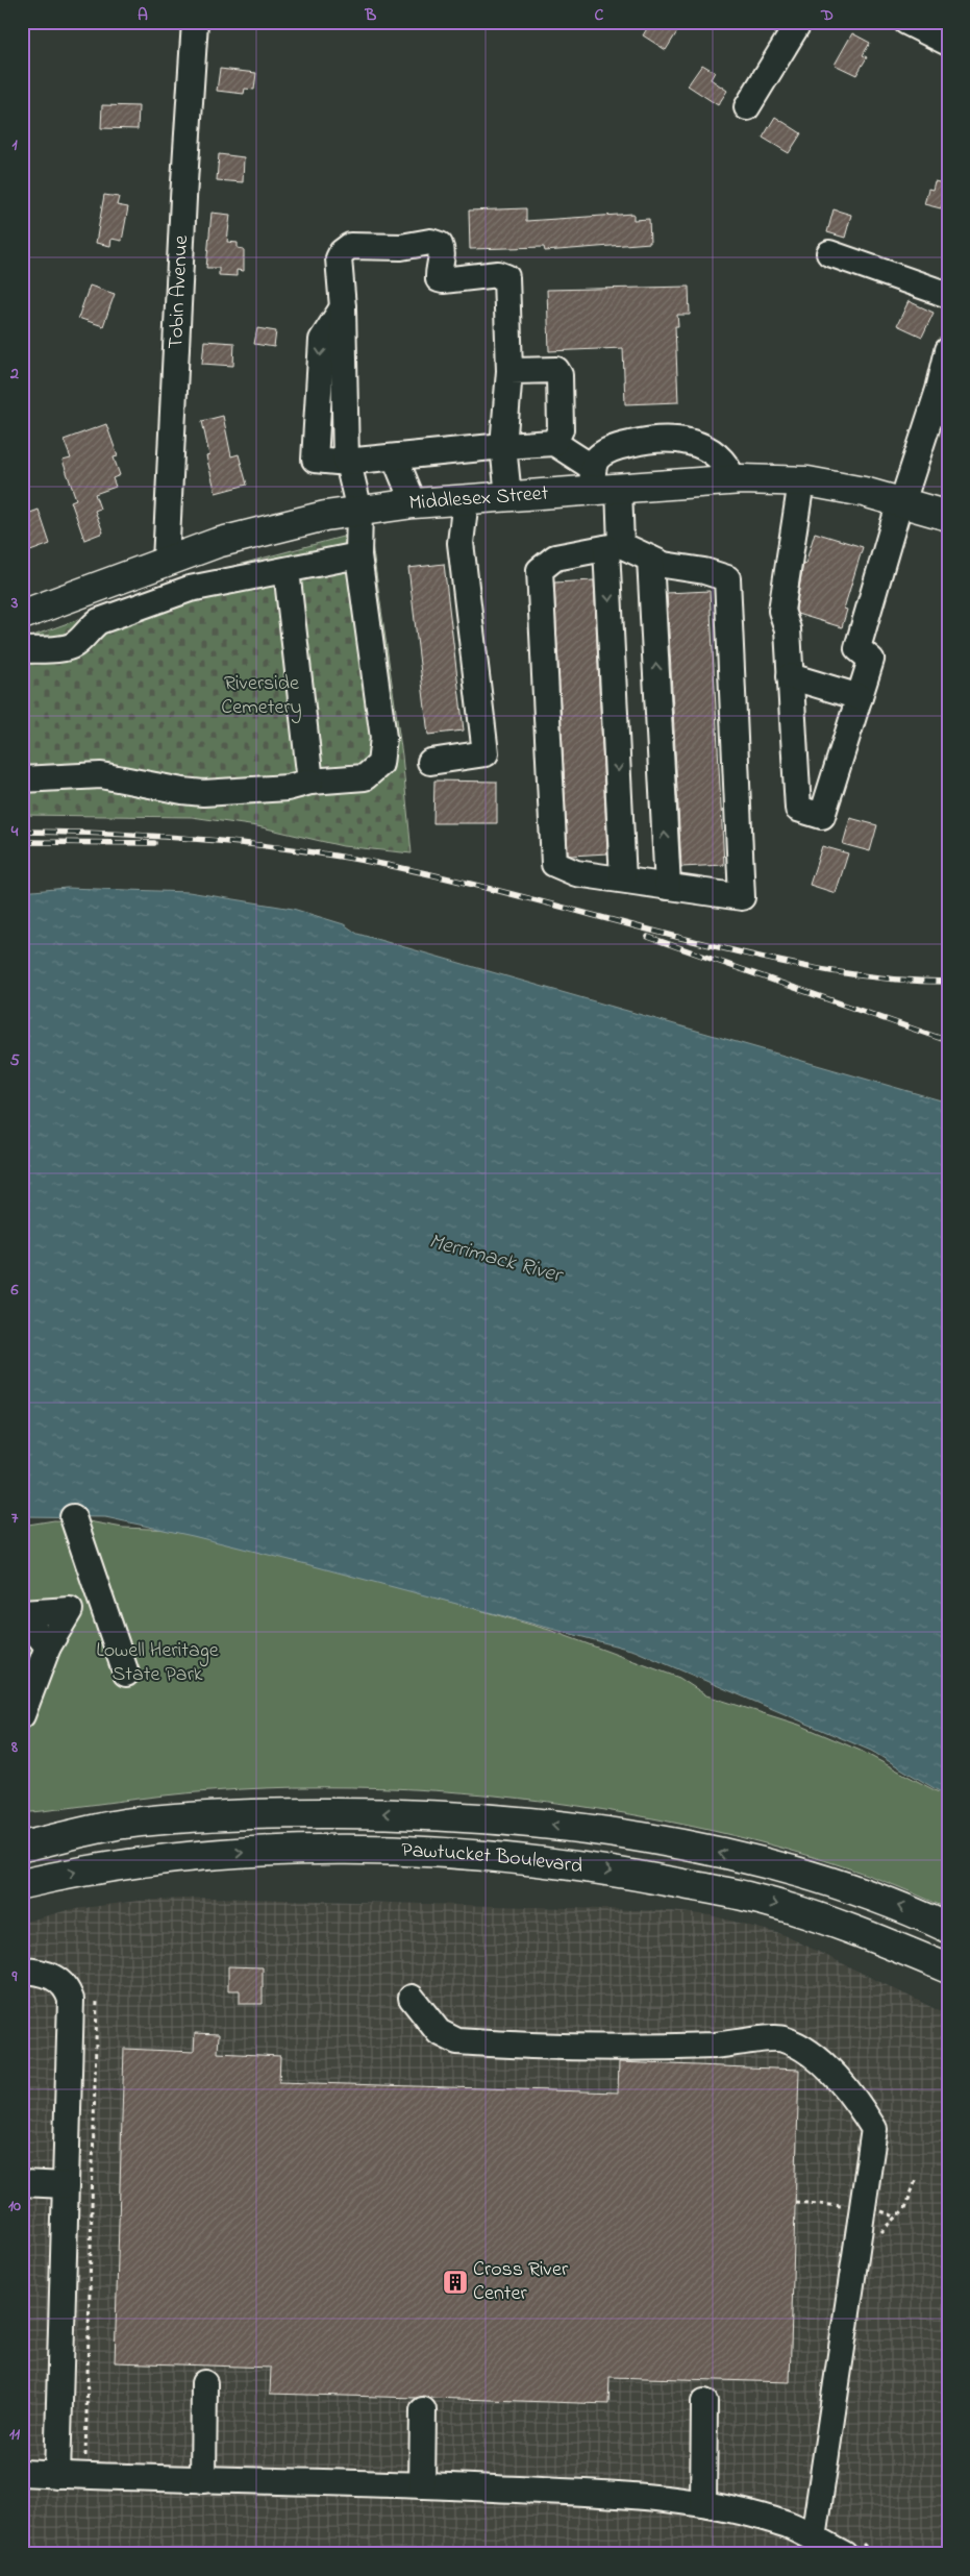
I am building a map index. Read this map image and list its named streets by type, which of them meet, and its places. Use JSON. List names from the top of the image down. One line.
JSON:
{"streets":{"main road":["Middlesex Street","Pawtucket Boulevard"],"street":["Tobin Avenue"]},"crossings":[["Tobin Avenue","Middlesex Street"]],"water":["Merrimack River"],"parks":["Riverside Cemetery","Lowell Heritage State Park"],"places":{"building":["Cross River Center"]},"grid":{"columns":["A","B","C","D"],"rows":["1","2","3","4","5","6","7","8","9","10","11"]}}
